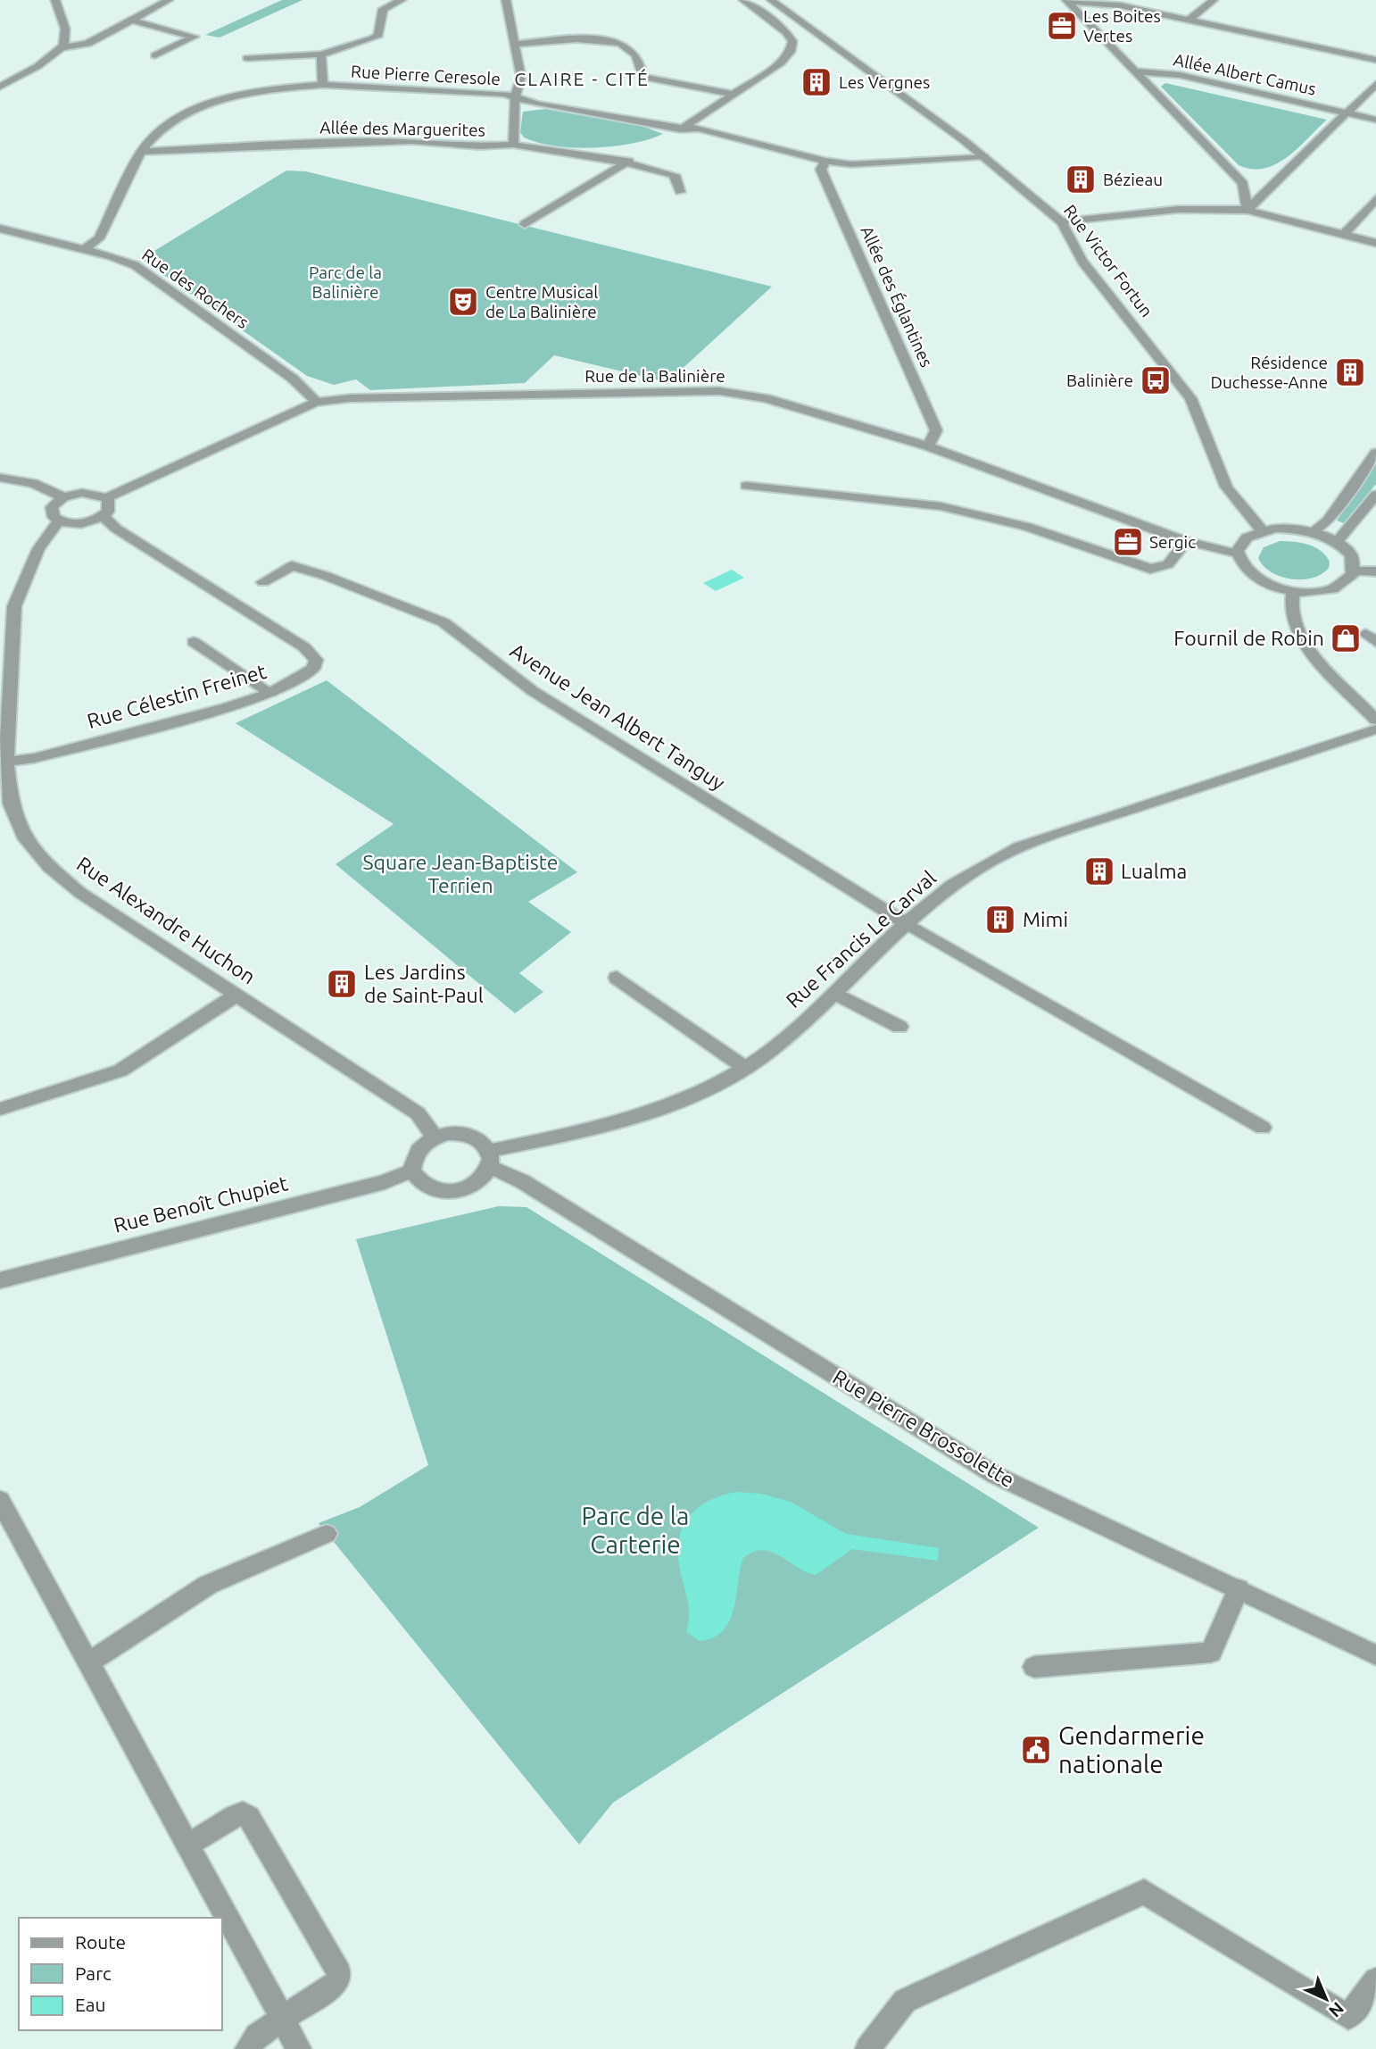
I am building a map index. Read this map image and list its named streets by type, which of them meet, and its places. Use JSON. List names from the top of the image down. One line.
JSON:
{"streets":{"street":["Allée Albert Camus","Rue Pierre Ceresole","Allée des Marguerites","Rue Victor Fortun","Rue des Rochers","Allée des Églantines","Rue de la Balinière","Rue Célestin Freinet","Avenue Jean Albert Tanguy","Rue Alexandre Huchon","Rue Francis Le Carval","Rue Benoît Chupiet","Rue Pierre Brossolette"]},"crossings":[["Rue Pierre Ceresole","Allée des Marguerites"],["Rue Pierre Ceresole","Rue Victor Fortun"],["Rue Pierre Ceresole","Rue des Rochers"],["Rue Pierre Ceresole","Allée des Églantines"],["Rue des Rochers","Rue de la Balinière"],["Allée des Églantines","Rue de la Balinière"],["Rue Célestin Freinet","Rue Alexandre Huchon"],["Avenue Jean Albert Tanguy","Rue Francis Le Carval"],["Rue Alexandre Huchon","Rue Francis Le Carval"],["Rue Alexandre Huchon","Rue Benoît Chupiet"],["Rue Alexandre Huchon","Rue Pierre Brossolette"],["Rue Francis Le Carval","Rue Benoît Chupiet"],["Rue Francis Le Carval","Rue Pierre Brossolette"],["Rue Benoît Chupiet","Rue Pierre Brossolette"]],"districts":["CLAIRE - CITÉ"],"parks":["Parc de la Balinière","Square Jean-Baptiste Terrien","Parc de la Carterie"],"places":{"office":["Les Boites Vertes","Sergic"],"building":["Les Vergnes","Bézieau","Résidence Duchesse-Anne","Lualma","Mimi","Les Jardins de Saint-Paul"],"theatre":["Centre Musical de La Balinière"],"bus stop":["Balinière"],"shop":["Fournil de Robin"],"public building":["Gendarmerie nationale"]},"legend":["Route","Parc","Eau"],"north":"bottom right"}
